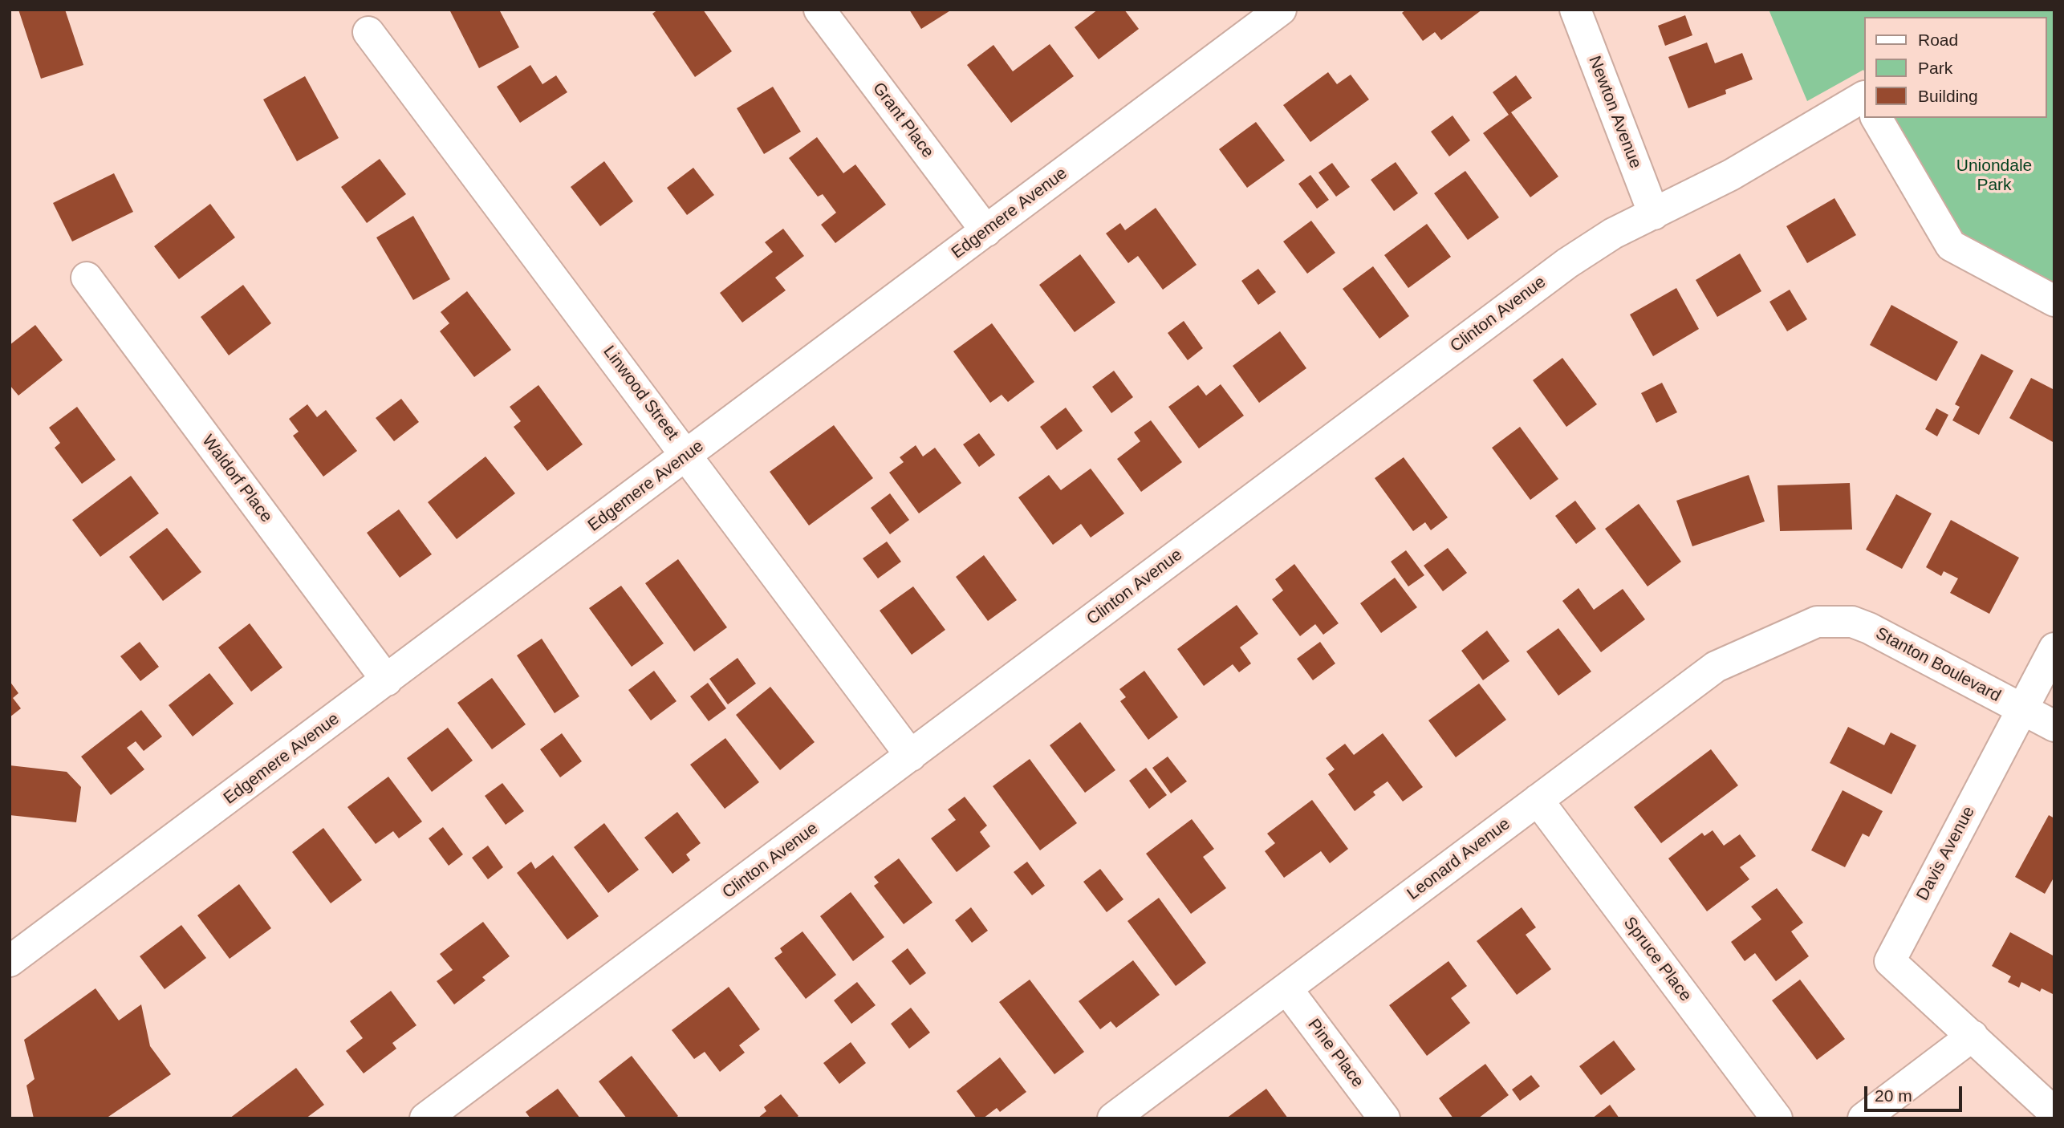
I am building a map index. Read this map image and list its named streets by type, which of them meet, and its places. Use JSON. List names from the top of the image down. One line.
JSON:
{"streets":{"street":["Newton Avenue","Grant Place","Edgemere Avenue","Clinton Avenue","Linwood Street","Waldorf Place","Stanton Boulevard","Davis Avenue","Leonard Avenue","Spruce Place","Pine Place"]},"crossings":[["Newton Avenue","Clinton Avenue"],["Grant Place","Edgemere Avenue"],["Edgemere Avenue","Linwood Street"],["Edgemere Avenue","Waldorf Place"],["Clinton Avenue","Linwood Street"],["Stanton Boulevard","Davis Avenue"],["Stanton Boulevard","Leonard Avenue"],["Leonard Avenue","Spruce Place"],["Leonard Avenue","Pine Place"]],"parks":["Uniondale Park"],"legend":["Road","Park","Building"],"scale_bar":"20 m"}
